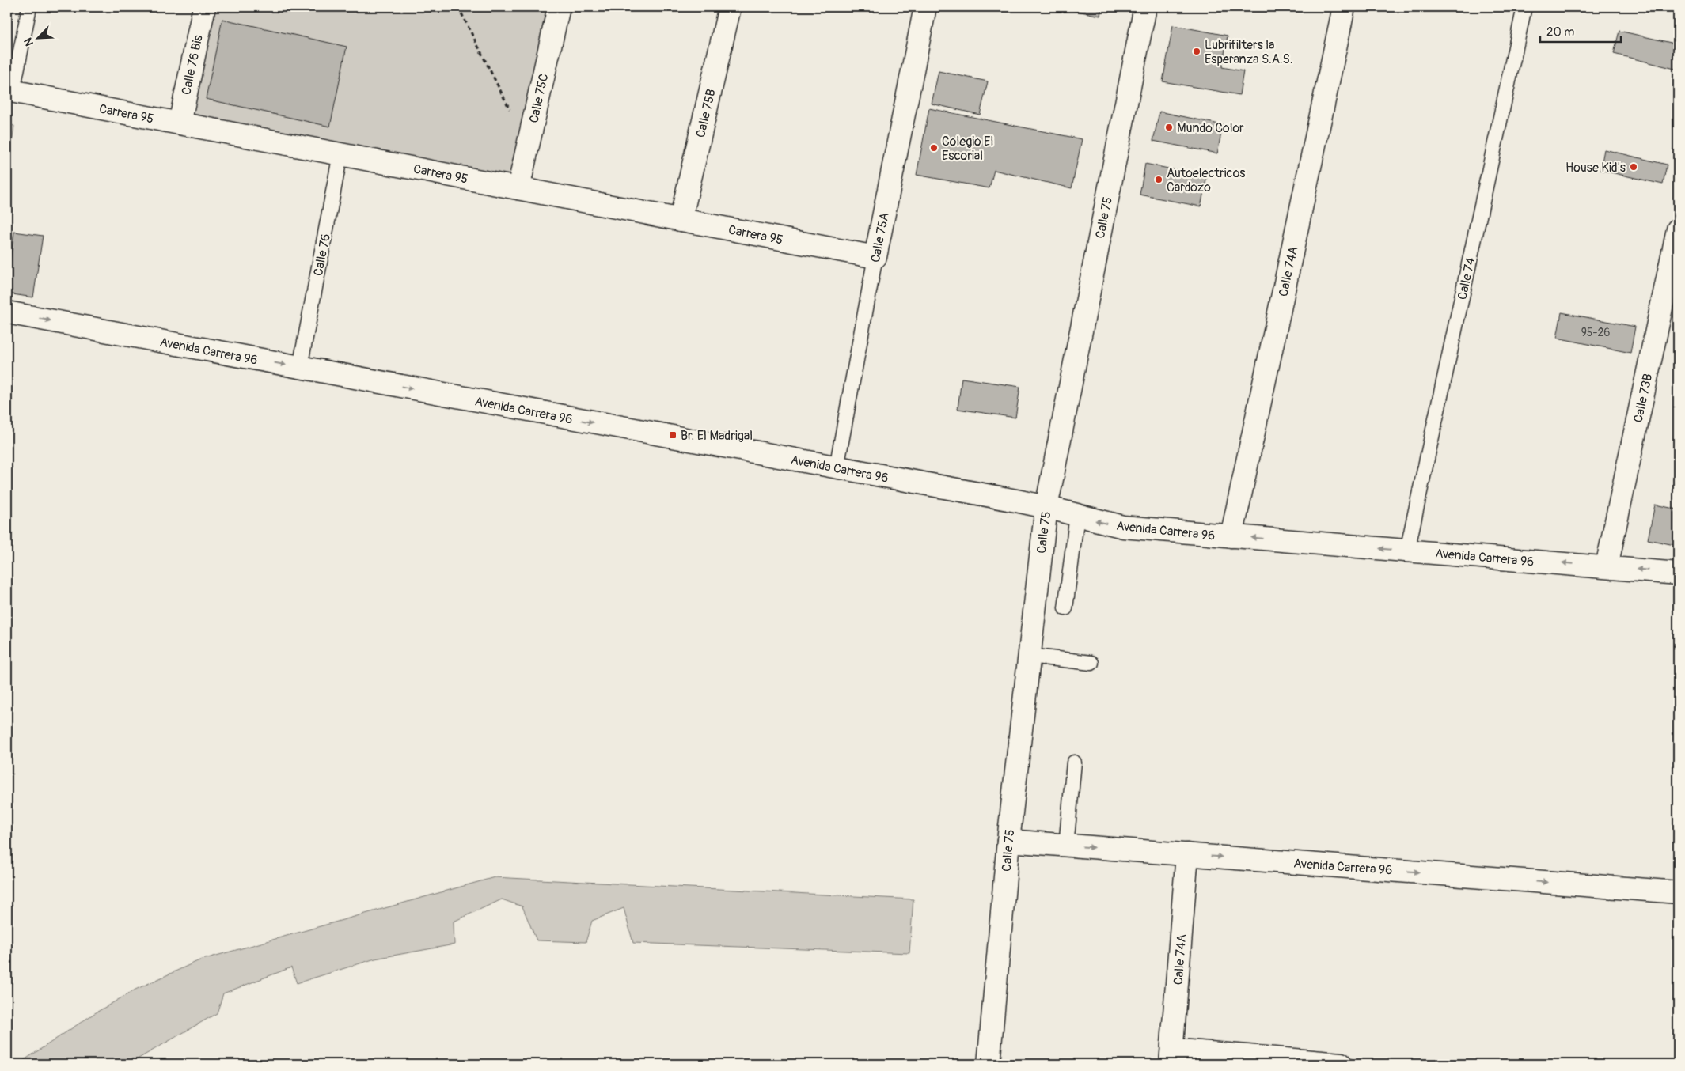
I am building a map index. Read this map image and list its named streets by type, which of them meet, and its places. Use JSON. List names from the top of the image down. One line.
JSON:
{"streets":{"main road":["Calle 76 Bis","Calle 75C","Carrera 95","Calle 75B","Calle 75","Calle 75A","Calle 74A","Avenida Carrera 96","Calle 73B"],"lane":["Calle 76","Calle 74"]},"crossings":[["Calle 76 Bis","Carrera 95"],["Calle 75C","Carrera 95"],["Carrera 95","Calle 75B"],["Carrera 95","Calle 75A"],["Carrera 95","Calle 76"],["Calle 75","Avenida Carrera 96"],["Calle 75A","Avenida Carrera 96"],["Calle 74A","Avenida Carrera 96"],["Calle 74","Avenida Carrera 96"],["Avenida Carrera 96","Calle 73B"]],"places":{"other":["Lubrifilters la Esperanza S.A.S.","Mundo Color","Colegio El Escorial","House Kid's","Autoelectricos Cardozo"],"transit":["Br. El Madrigal"]},"house_numbers":["95-26"],"scale_bar":"20 m","north":"bottom left"}
